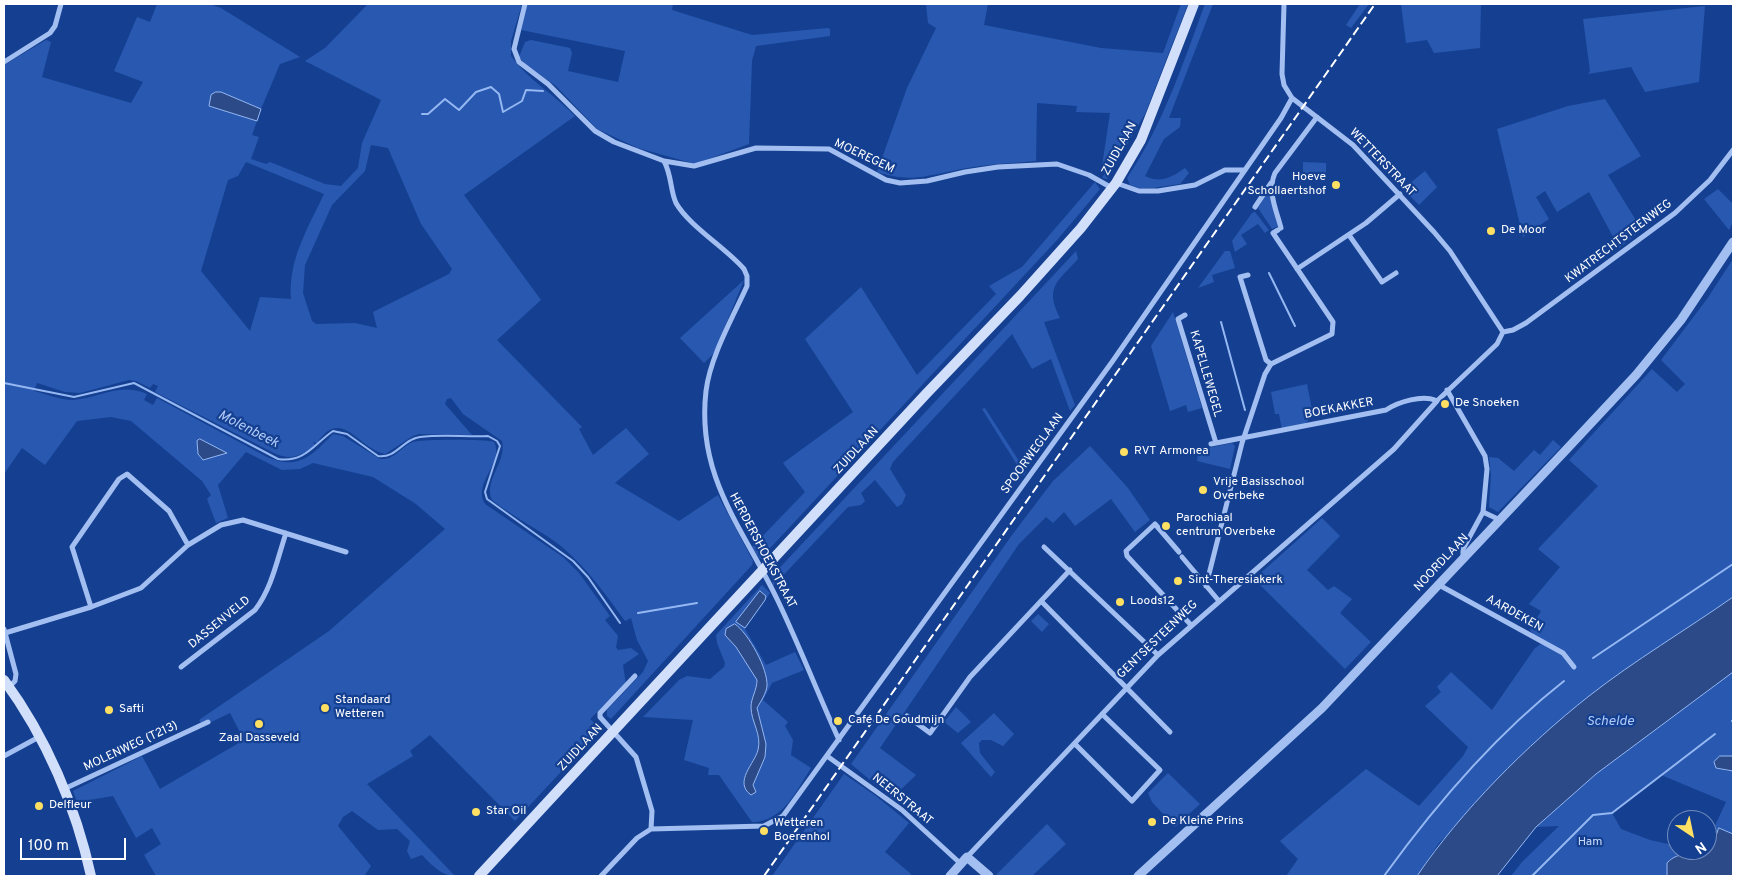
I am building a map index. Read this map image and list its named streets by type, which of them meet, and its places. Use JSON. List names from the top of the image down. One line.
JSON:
{"streets":{"main road":["ZUIDLAAN"],"street":["MOEREGEM","WETTERSTRAAT","KWATRECHTSTEENWEG","KAPELLEWEGEL","BOEKAKKER","SPOORWEGLAAN","HERDERSHOEKSTRAAT","NOORDLAAN","AARDEKEN","DASSENVELD","GENTSESTEENWEG","MOLENWEG (T213)","NEERSTRAAT"]},"crossings":[["ZUIDLAAN","MOEREGEM"],["ZUIDLAAN","HERDERSHOEKSTRAAT"],["MOEREGEM","SPOORWEGLAAN"],["MOEREGEM","HERDERSHOEKSTRAAT"],["WETTERSTRAAT","KWATRECHTSTEENWEG"],["WETTERSTRAAT","SPOORWEGLAAN"],["WETTERSTRAAT","GENTSESTEENWEG"],["KWATRECHTSTEENWEG","GENTSESTEENWEG"],["KAPELLEWEGEL","BOEKAKKER"],["BOEKAKKER","GENTSESTEENWEG"],["SPOORWEGLAAN","HERDERSHOEKSTRAAT"],["SPOORWEGLAAN","NEERSTRAAT"],["NOORDLAAN","AARDEKEN"],["GENTSESTEENWEG","NEERSTRAAT"]],"water":["Molenbeek","Schelde"],"parks":["Ham"],"places":["Hoeve Schollaertshof","De Moor","De Snoeken","RVT Armonea","Vrije Basisschool Overbeke","Parochiaal centrum Overbeke","Sint-Theresiakerk","Loods12","Standaard Wetteren","Safti","Café De Goudmijn","Zaal Dasseveld","Delfleur","Star Oil","De Kleine Prins","Wetteren Boerenhol"],"scale_bar":"100 m","north":"bottom right"}
